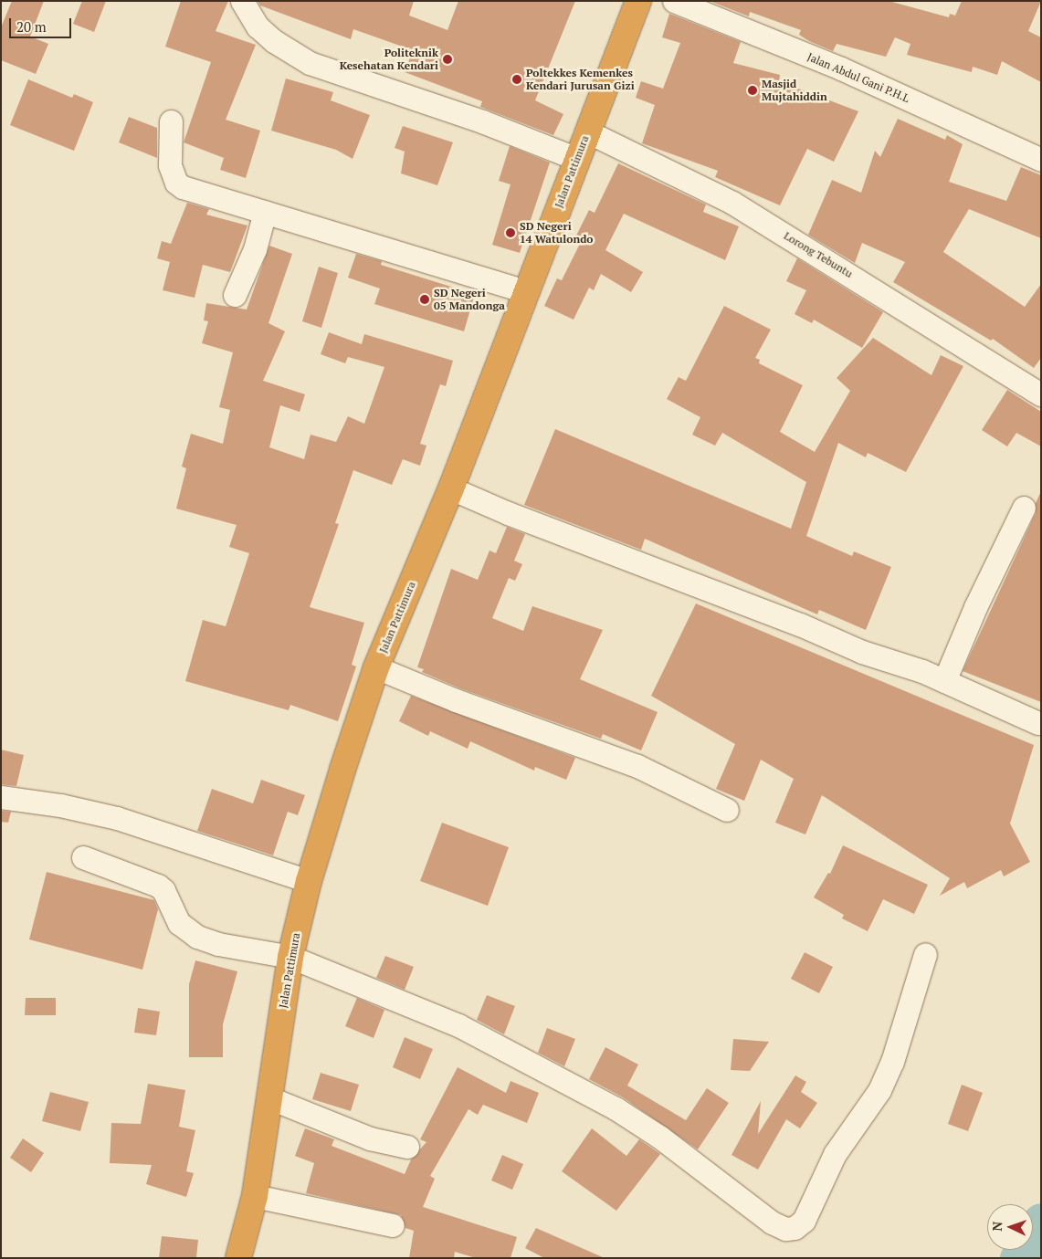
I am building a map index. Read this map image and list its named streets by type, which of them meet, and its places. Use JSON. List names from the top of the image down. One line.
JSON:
{"streets":{"highway":["Jalan Pattimura"],"street":["Jalan Abdul Gani P.H.L","Lorong Tebuntu"]},"crossings":[["Jalan Pattimura","Lorong Tebuntu"]],"places":["Politeknik Kesehatan Kendari","Poltekkes Kemenkes Kendari Jurusan Gizi","Masjid Mujtahiddin","SD Negeri 14 Watulondo","SD Negeri 05 Mandonga"],"scale_bar":"20 m","north":"left"}
